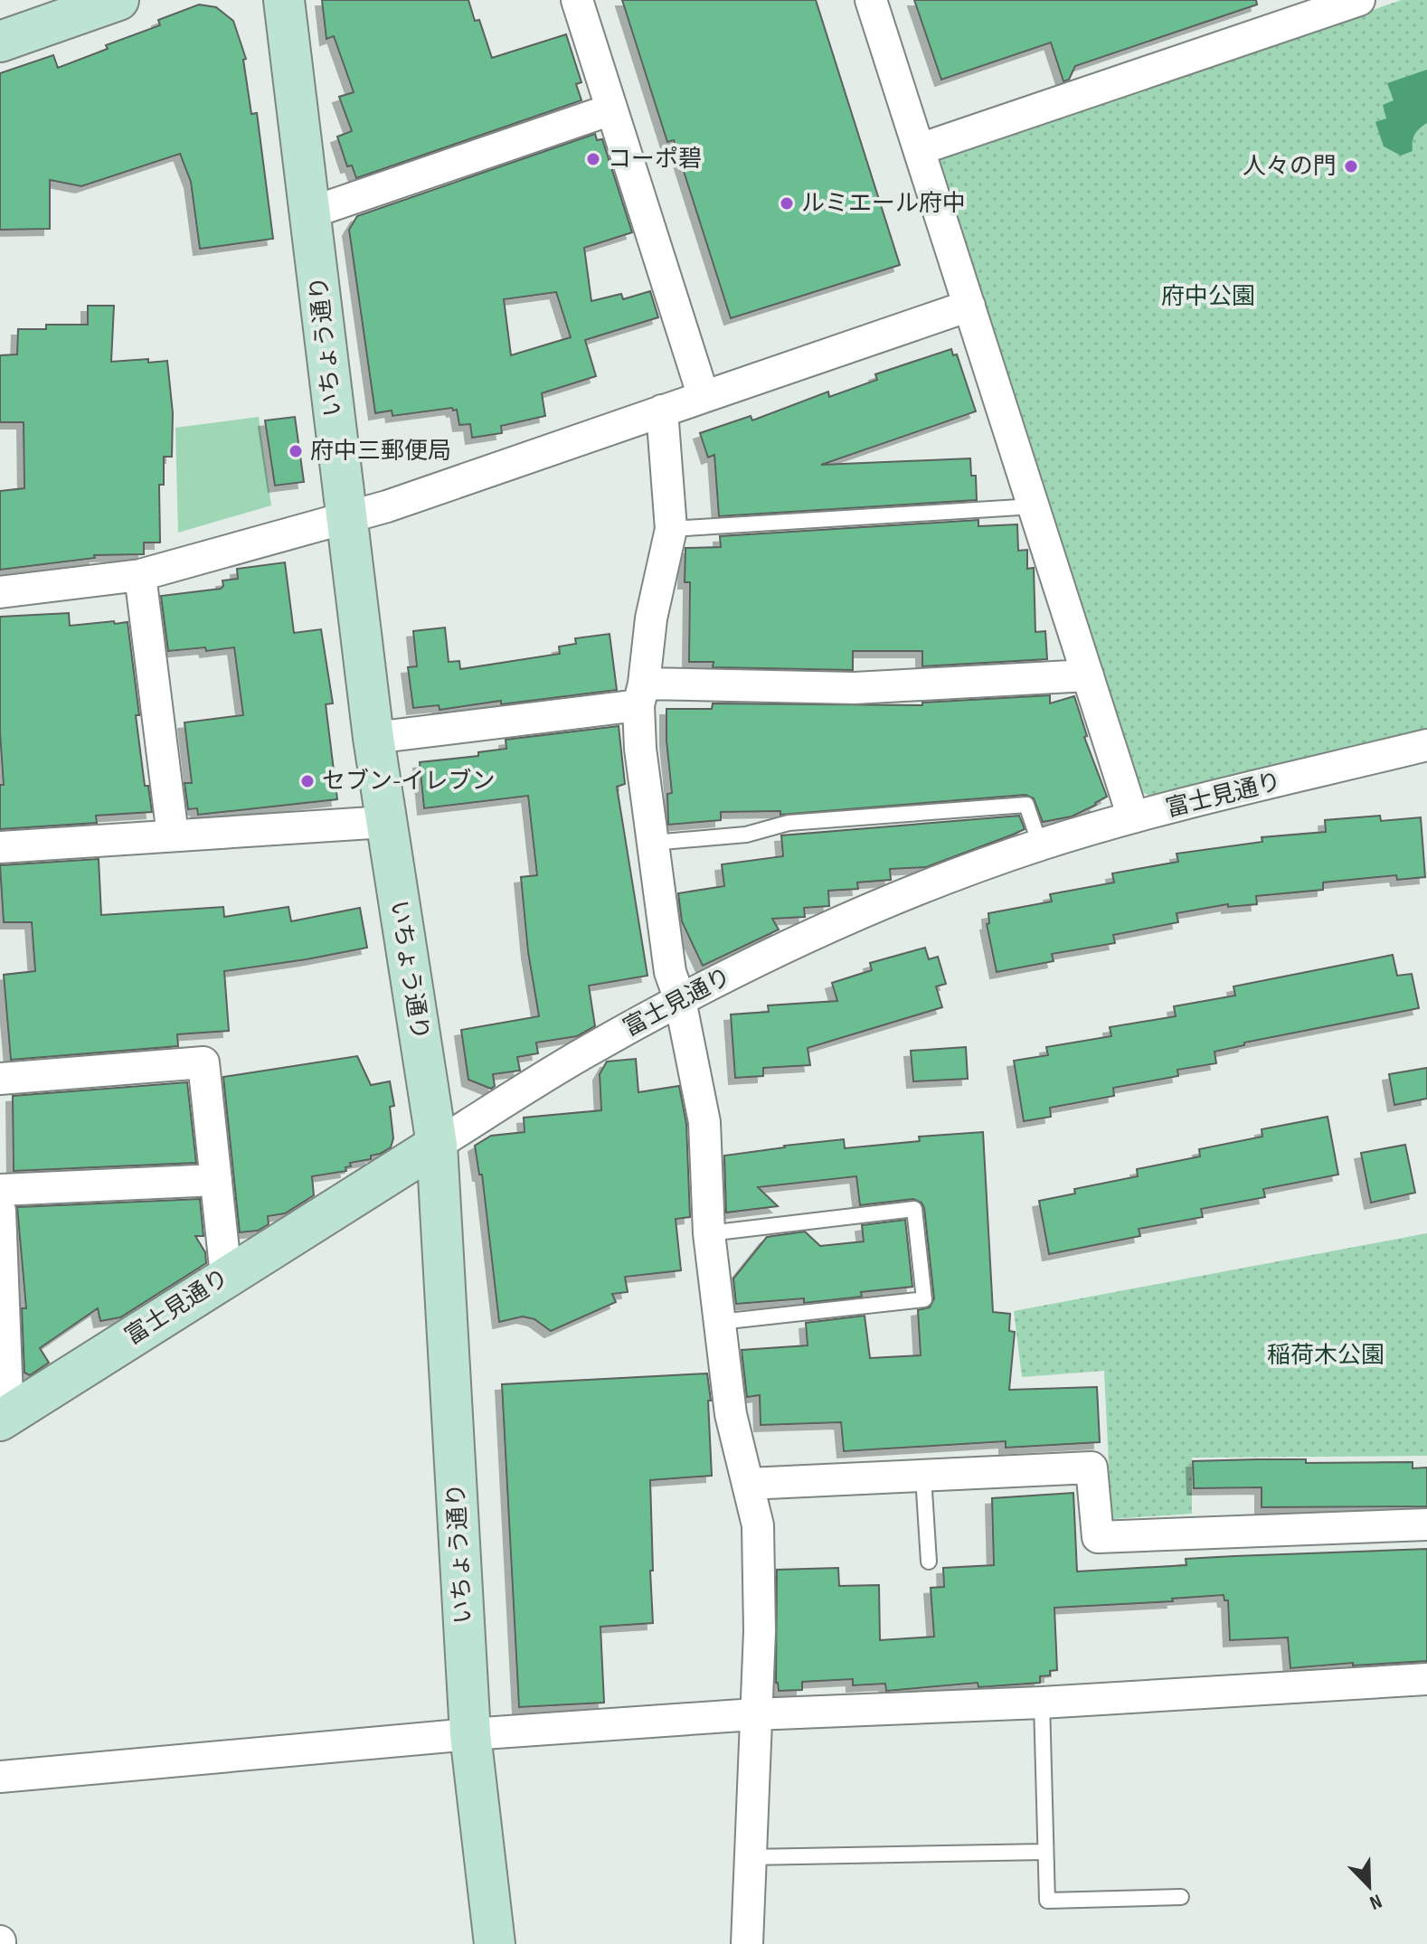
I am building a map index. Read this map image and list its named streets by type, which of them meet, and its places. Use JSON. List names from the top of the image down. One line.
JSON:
{"streets":{"street":["いちょう通り","富士見通り"]},"crossings":[["いちょう通り","富士見通り"]],"parks":["府中公園","稲荷木公園"],"places":["コーポ碧","人々の門","ルミエール府中","府中三郵便局","セブン-イレブン"],"north":"bottom right"}
